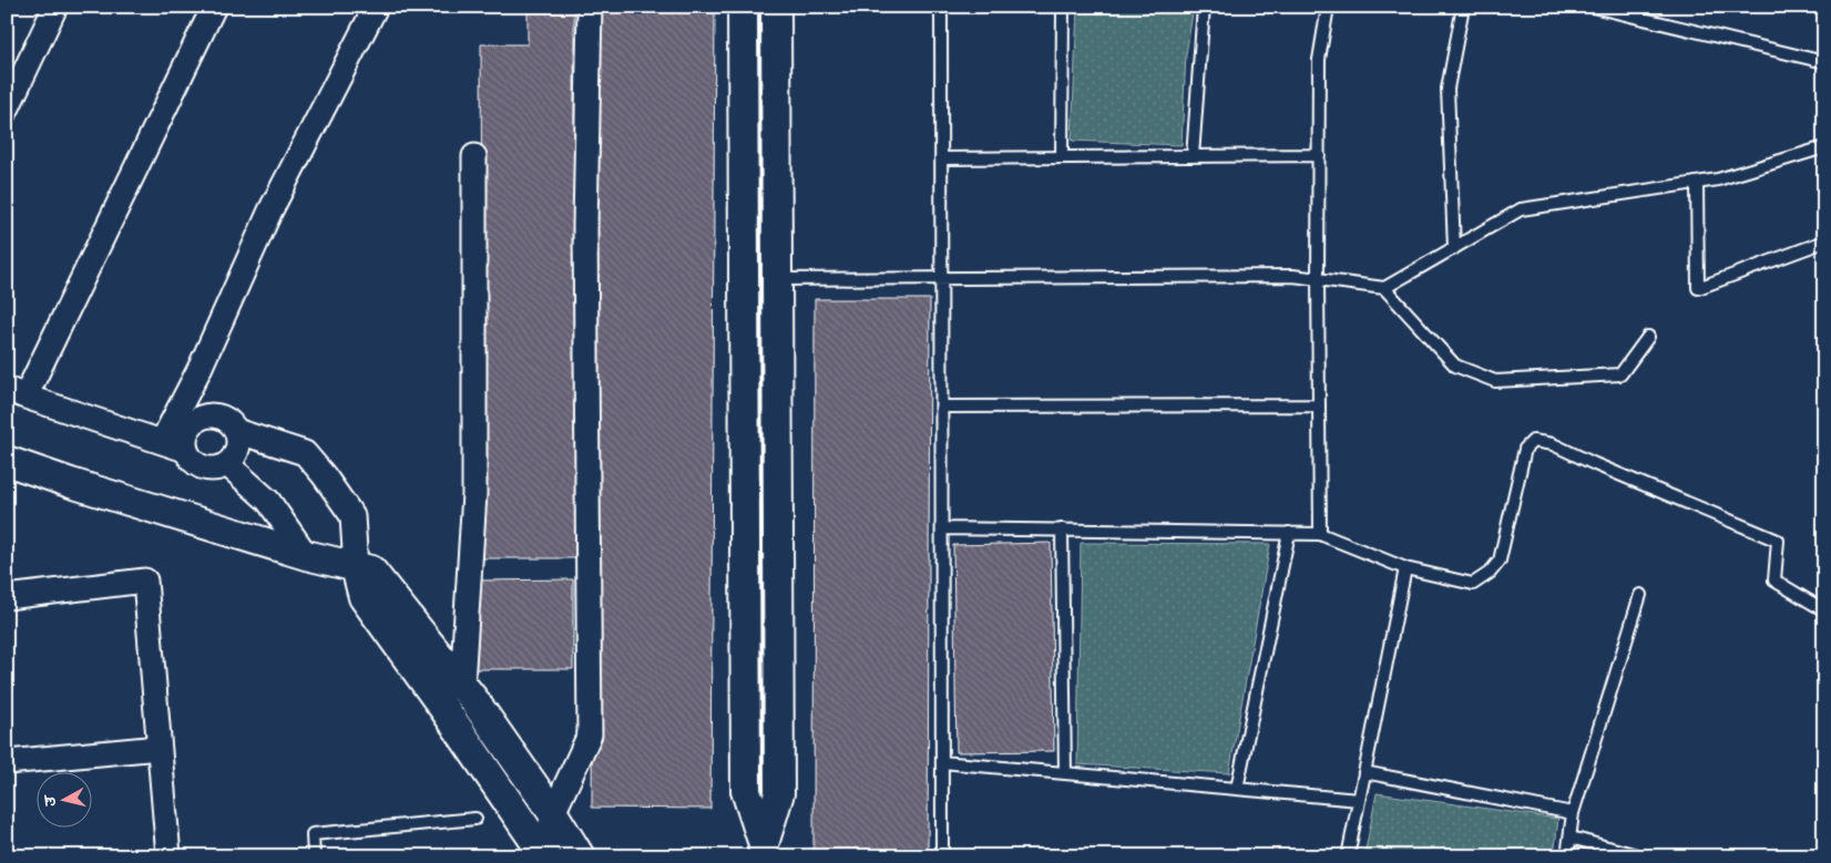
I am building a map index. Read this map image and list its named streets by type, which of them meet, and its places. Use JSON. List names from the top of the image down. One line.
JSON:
{"north":"left"}
